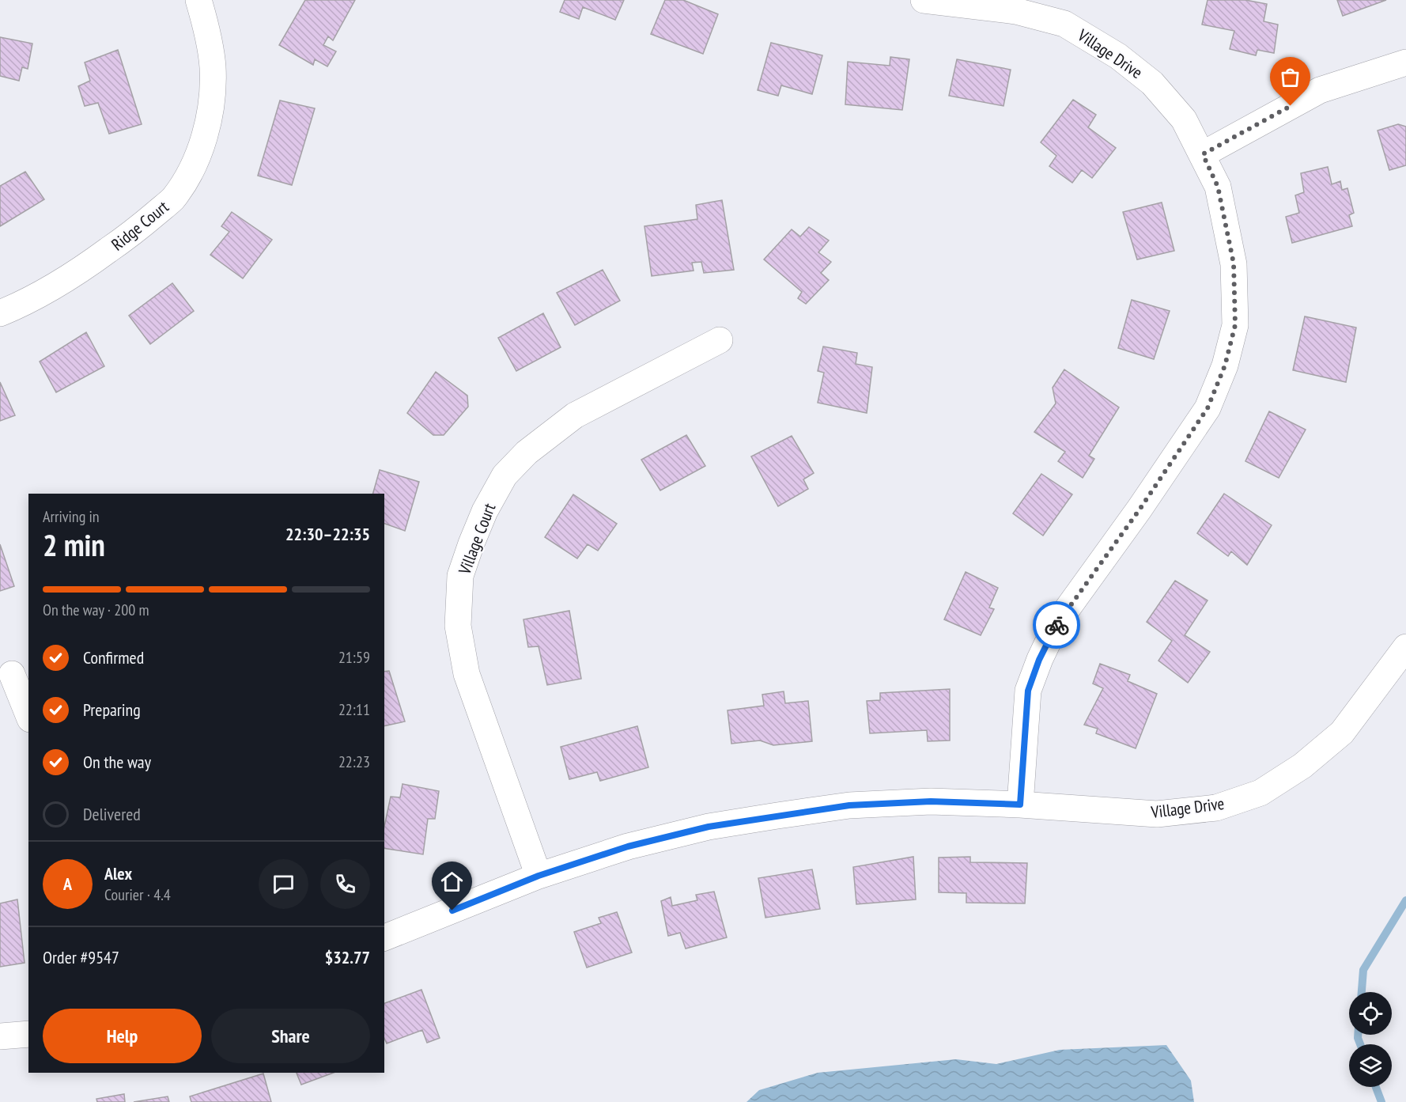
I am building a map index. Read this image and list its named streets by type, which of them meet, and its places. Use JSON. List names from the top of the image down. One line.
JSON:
{"streets":{"street":["Village Drive","Ridge Court","Village Court"]},"crossings":[["Village Drive","Village Court"]],"page":{"heading":["2 min","Arriving in","22:30–22:35"],"panel":["Alex","Courier · 4.4","Order #9547","$32.77"],"bar":"On the way · 200 m","list":[["Confirmed","21:59"],["Preparing","22:11"],["On the way","22:23"],"Delivered"],"round":"A","buttons":["Help","Share"]}}
